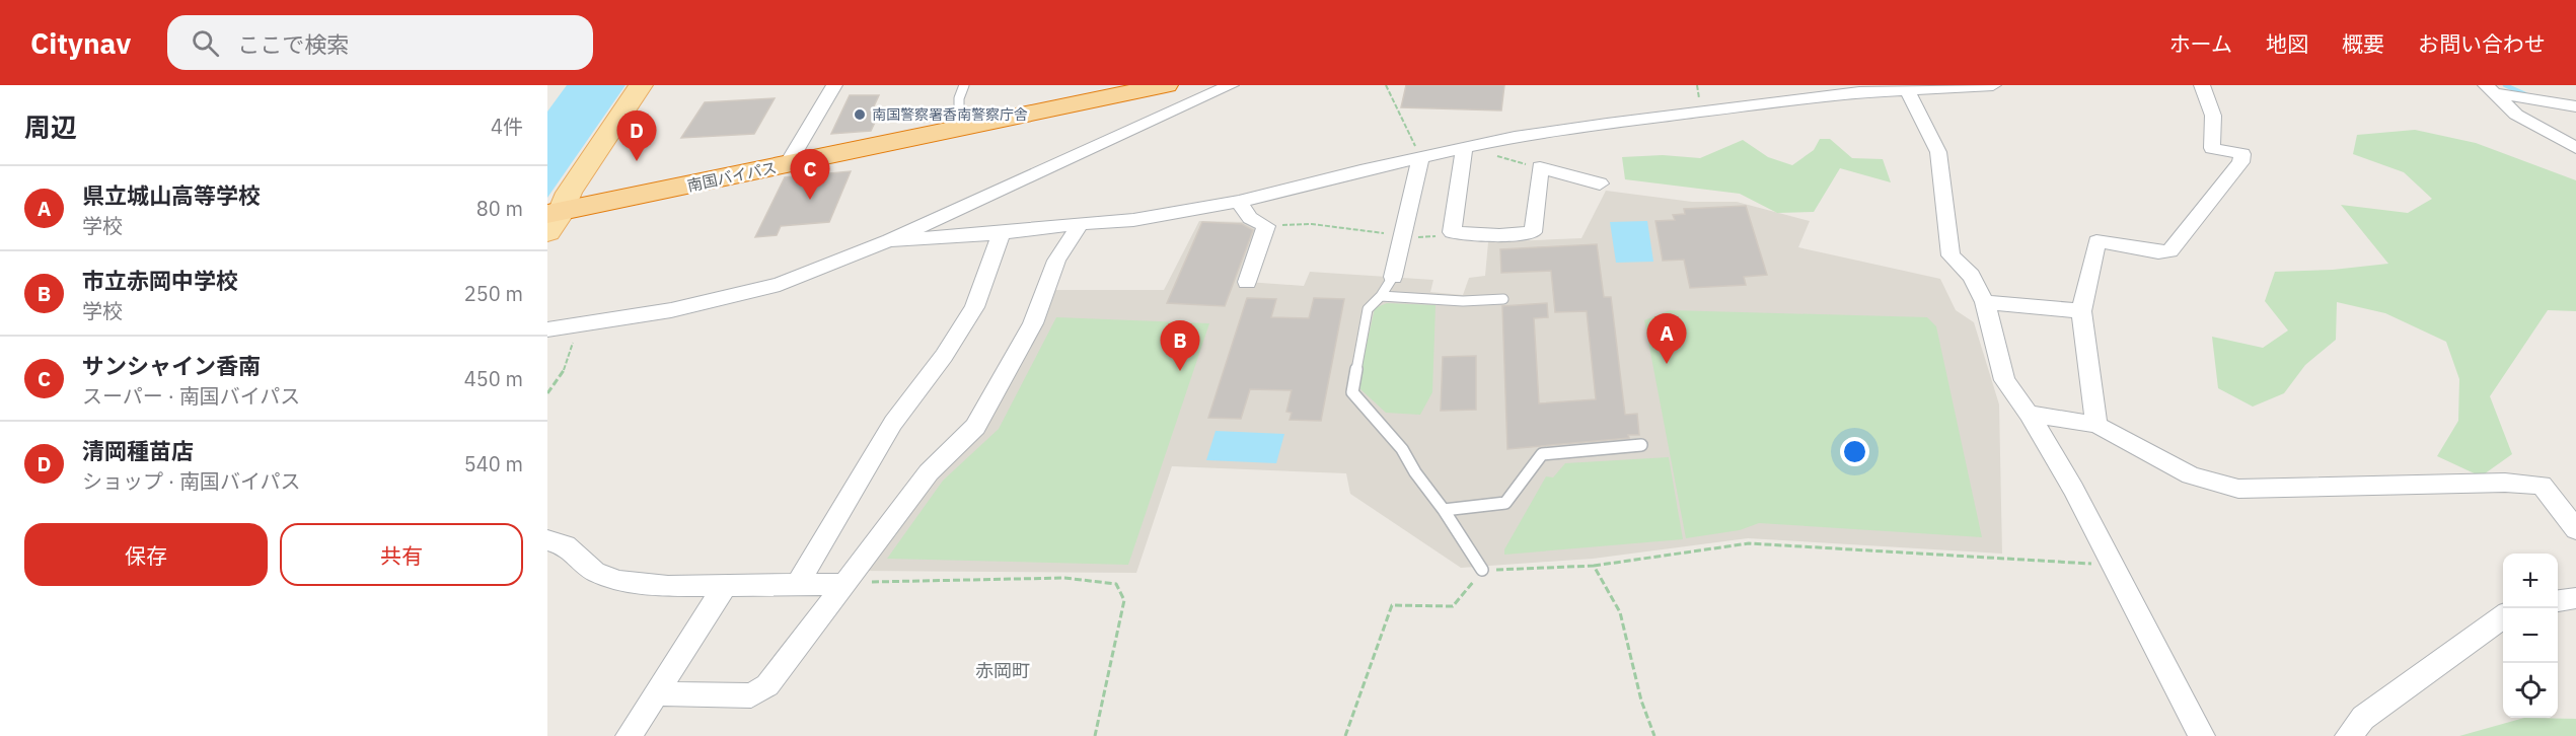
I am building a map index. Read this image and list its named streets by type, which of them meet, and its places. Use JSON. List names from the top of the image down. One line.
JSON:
{"streets":{"highway":["南国バイパス"]},"districts":["赤岡町"],"places":["南国警察署香南警察庁舎"],"page":{"header":"Citynav","search":"ここで検索","nav":["ホーム","地図","概要","お問い合わせ"],"heading":["周辺","4件"],"pins":["D","C","A","B"],"list":[{"mark":"A","name":"県立城山高等学校","note":"学校","value":"80 m"},{"mark":"B","name":"市立赤岡中学校","note":"学校","value":"250 m"},{"mark":"C","name":"サンシャイン香南","note":"スーパー · 南国バイパス","value":"450 m"},{"mark":"D","name":"清岡種苗店","note":"ショップ · 南国バイパス","value":"540 m"}],"buttons":["保存","共有"],"map_buttons":["+","−"]}}
